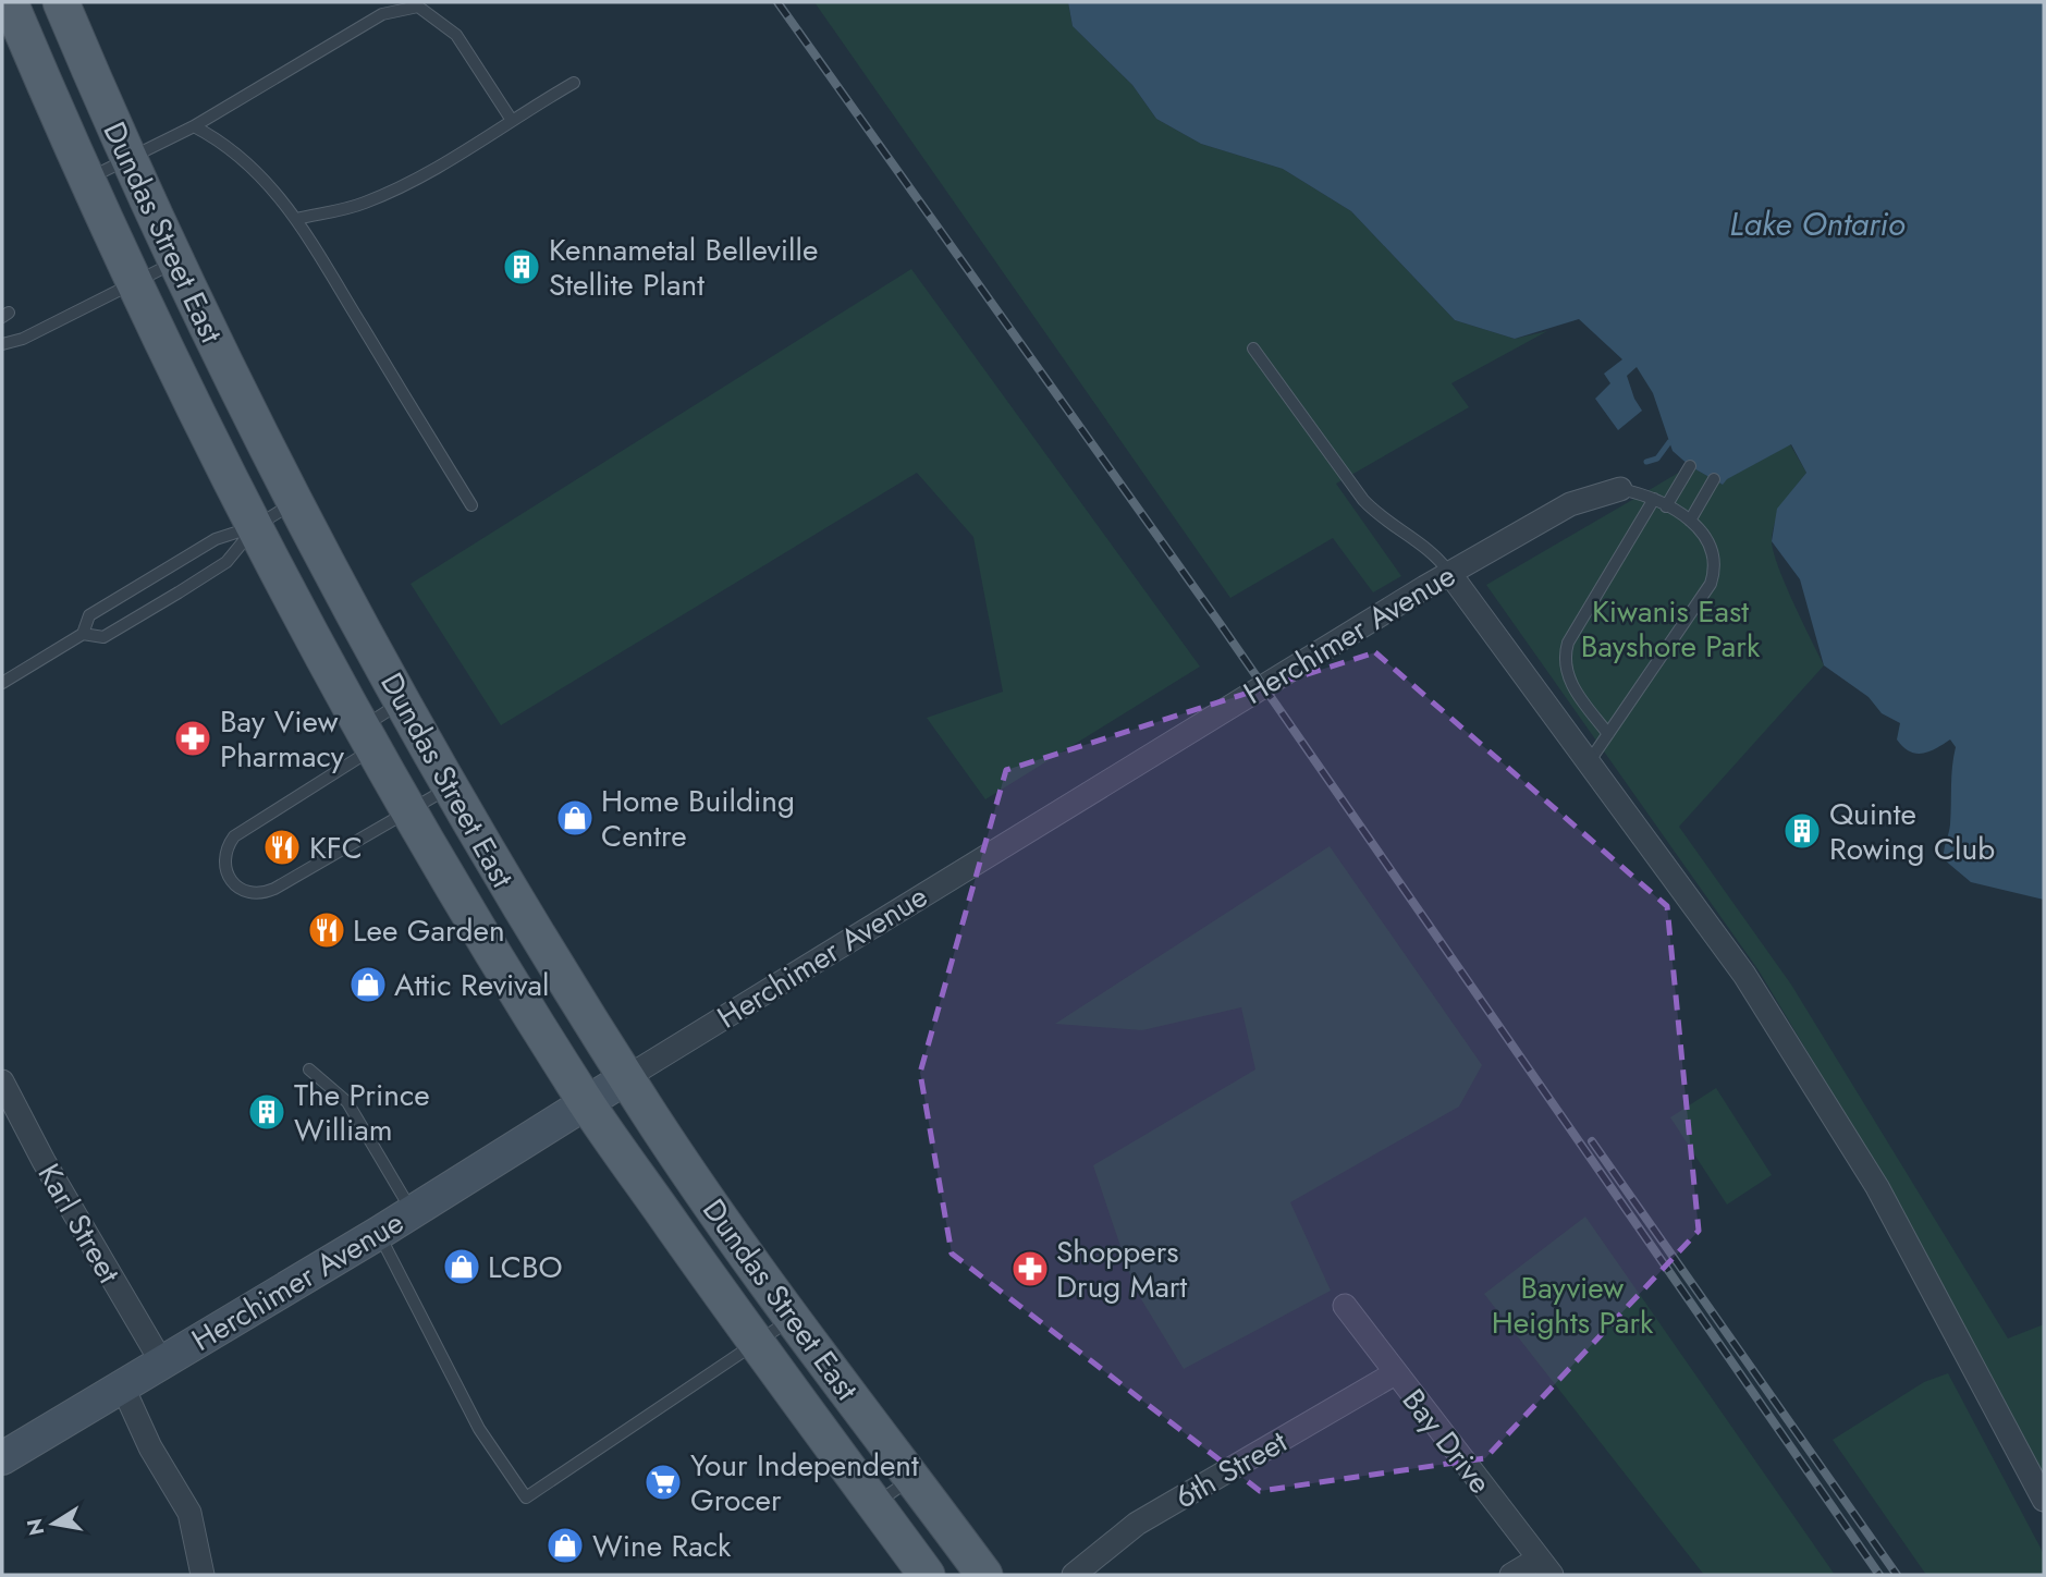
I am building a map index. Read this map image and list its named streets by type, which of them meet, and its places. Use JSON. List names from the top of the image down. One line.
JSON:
{"streets":{"main road":["Dundas Street East"],"street":["Herchimer Avenue","Karl Street","Bay Drive","6th Street"]},"crossings":[["Dundas Street East","Herchimer Avenue"],["Herchimer Avenue","Karl Street"],["Bay Drive","6th Street"]],"water":["Lake Ontario"],"parks":["Kiwanis East Bayshore Park","Bayview Heights Park"],"places":{"building":["Kennametal Belleville Stellite Plant","Quinte Rowing Club","The Prince William"],"pharmacy":["Bay View Pharmacy","Shoppers Drug Mart"],"shop":["Home Building Centre","Attic Revival","LCBO","Wine Rack"],"restaurant":["KFC","Lee Garden"],"supermarket":["Your Independent Grocer"]},"north":"left"}
